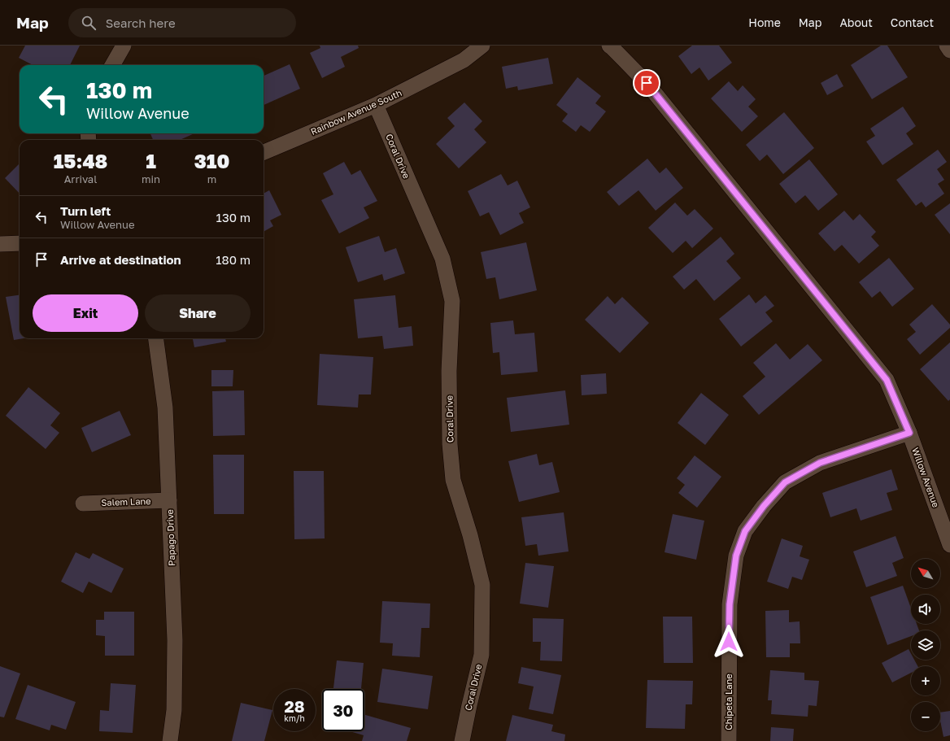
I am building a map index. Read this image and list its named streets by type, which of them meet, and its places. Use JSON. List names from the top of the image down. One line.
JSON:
{"streets":{"street":["Rainbow Avenue South","Coral Drive","Willow Avenue","Salem Lane","Papago Drive","Chipeta Lane"]},"crossings":[["Rainbow Avenue South","Coral Drive"],["Willow Avenue","Chipeta Lane"],["Salem Lane","Papago Drive"]],"north":"top left","page":{"header":"Map","search":"Search here","nav":["Home","Map","About","Contact"],"turn":["130 m","Willow Avenue"],"eta":["15:48","Arrival","1","min","310","m"],"list":[{"name":"Turn left","note":"Willow Avenue","value":"130 m"},{"name":"Arrive at destination","value":"180 m"}],"buttons":["Exit","Share"],"map_buttons":["+","−"],"speed":"28 km/h","limit":"30"}}
